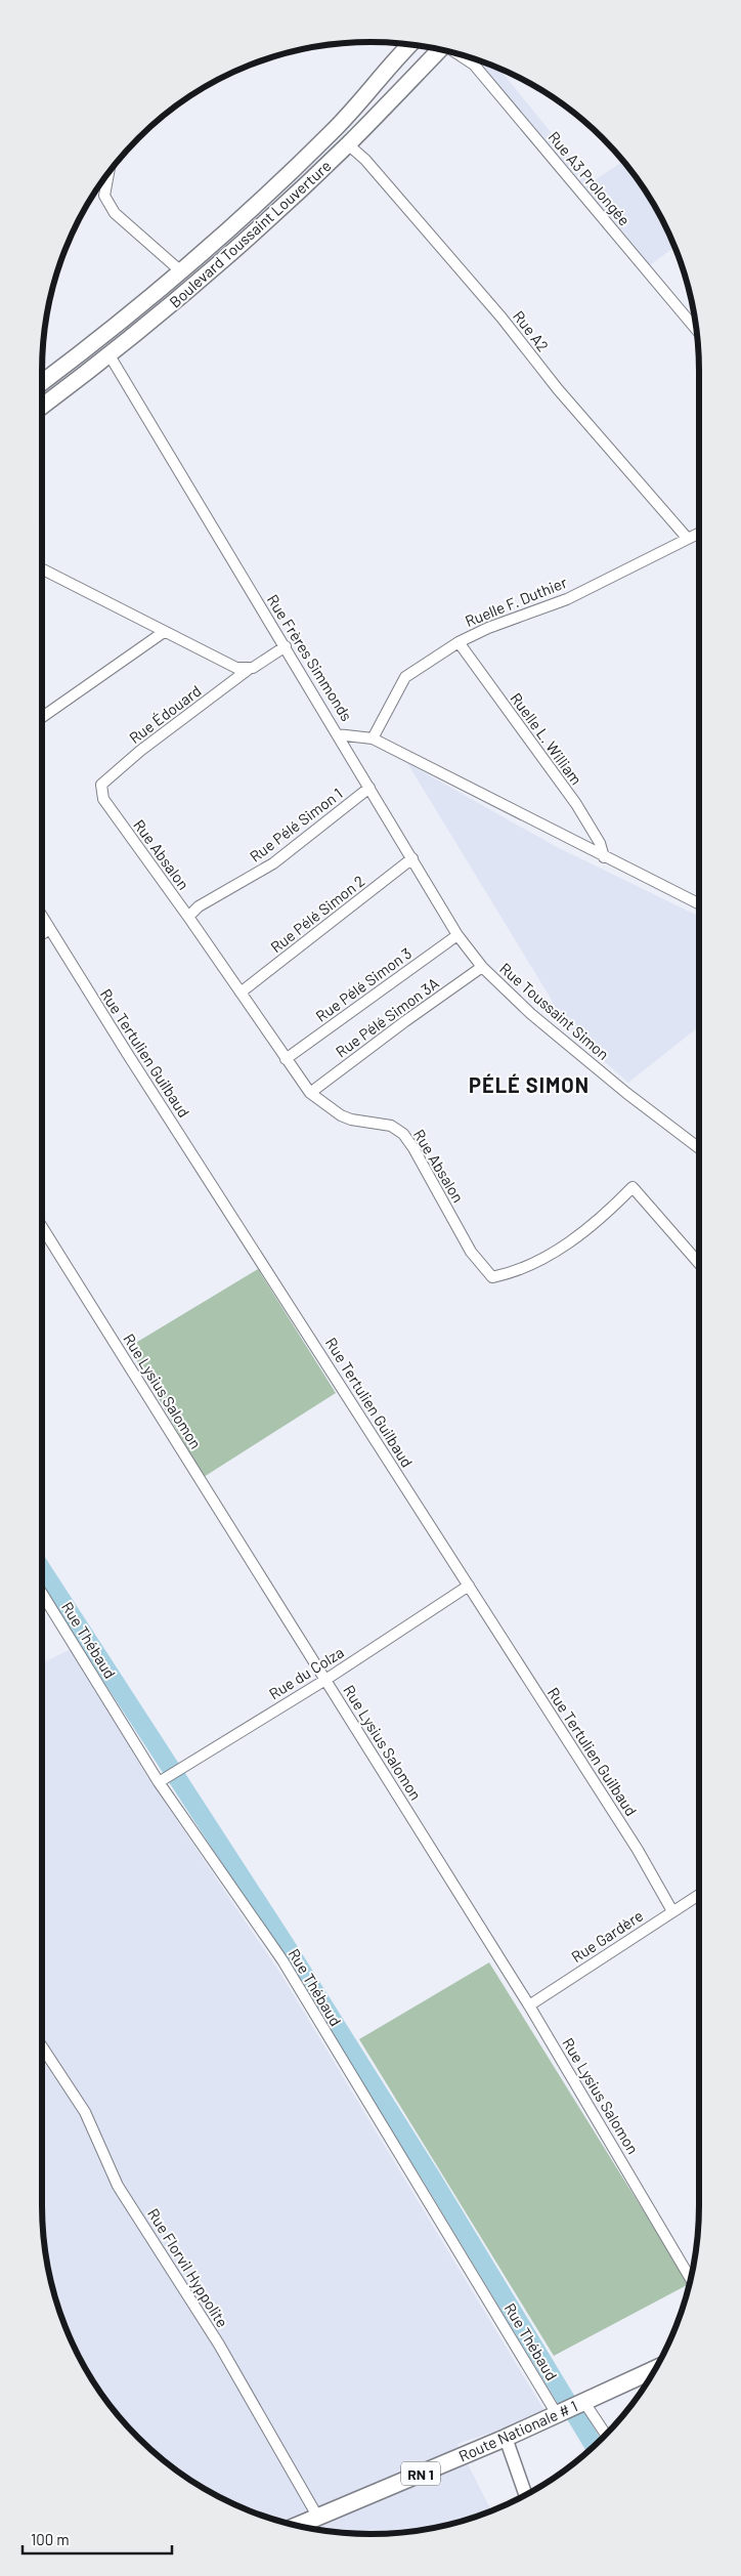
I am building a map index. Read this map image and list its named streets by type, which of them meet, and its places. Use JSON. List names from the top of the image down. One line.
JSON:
{"streets":{"main road":["Boulevard Toussaint Louverture","Route Nationale # 1","RN 1"],"street":["Rue A3 Prolongée","Rue A2","Ruelle F. Duthier","Rue Frères Simmonds","Rue Édouard","Ruelle L. William","Rue Pélé Simon 1","Rue Absalon","Rue Pélé Simon 2","Rue Pélé Simon 3","Rue Toussaint Simon","Rue Pélé Simon 3A","Rue Tertulien Guilbaud","Rue Lysius Salomon","Rue Thébaud","Rue du Colza","Rue Gardère","Rue Florvil Hyppolite"]},"crossings":[["Boulevard Toussaint Louverture","Rue A2"],["Boulevard Toussaint Louverture","Rue Frères Simmonds"],["Rue A2","Ruelle F. Duthier"],["Ruelle F. Duthier","Rue Frères Simmonds"],["Ruelle F. Duthier","Ruelle L. William"],["Rue Frères Simmonds","Rue Édouard"],["Rue Frères Simmonds","Ruelle L. William"],["Rue Frères Simmonds","Rue Toussaint Simon"],["Rue Édouard","Rue Absalon"],["Rue Pélé Simon 1","Rue Absalon"],["Rue Pélé Simon 1","Rue Toussaint Simon"],["Rue Absalon","Rue Pélé Simon 2"],["Rue Absalon","Rue Pélé Simon 3"],["Rue Absalon","Rue Pélé Simon 3A"],["Rue Pélé Simon 2","Rue Toussaint Simon"],["Rue Pélé Simon 3","Rue Toussaint Simon"],["Rue Toussaint Simon","Rue Pélé Simon 3A"],["Rue Tertulien Guilbaud","Rue du Colza"],["Rue Tertulien Guilbaud","Rue Gardère"],["Rue Lysius Salomon","Rue du Colza"],["Rue Lysius Salomon","Rue Gardère"],["Rue Thébaud","Rue du Colza"],["Rue Thébaud","Route Nationale # 1"],["Rue Florvil Hyppolite","Route Nationale # 1"]],"districts":["PÉLÉ SIMON"],"scale_bar":"100 m"}
